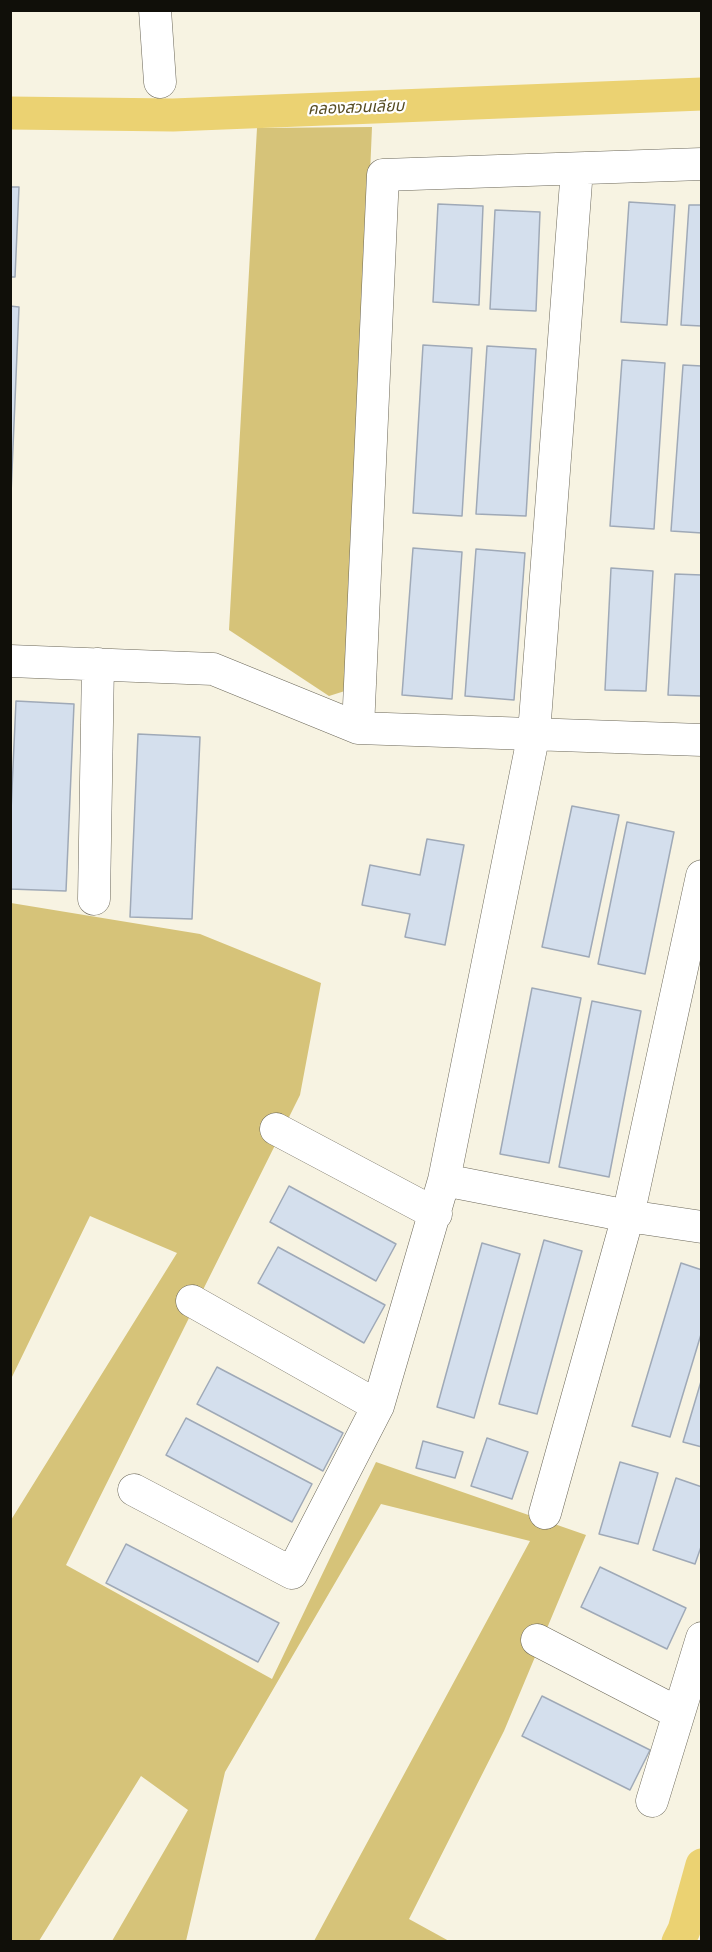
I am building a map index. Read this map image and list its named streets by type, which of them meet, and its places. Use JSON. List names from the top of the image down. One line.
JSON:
{"water":["คลองสวนเลียบ"]}
